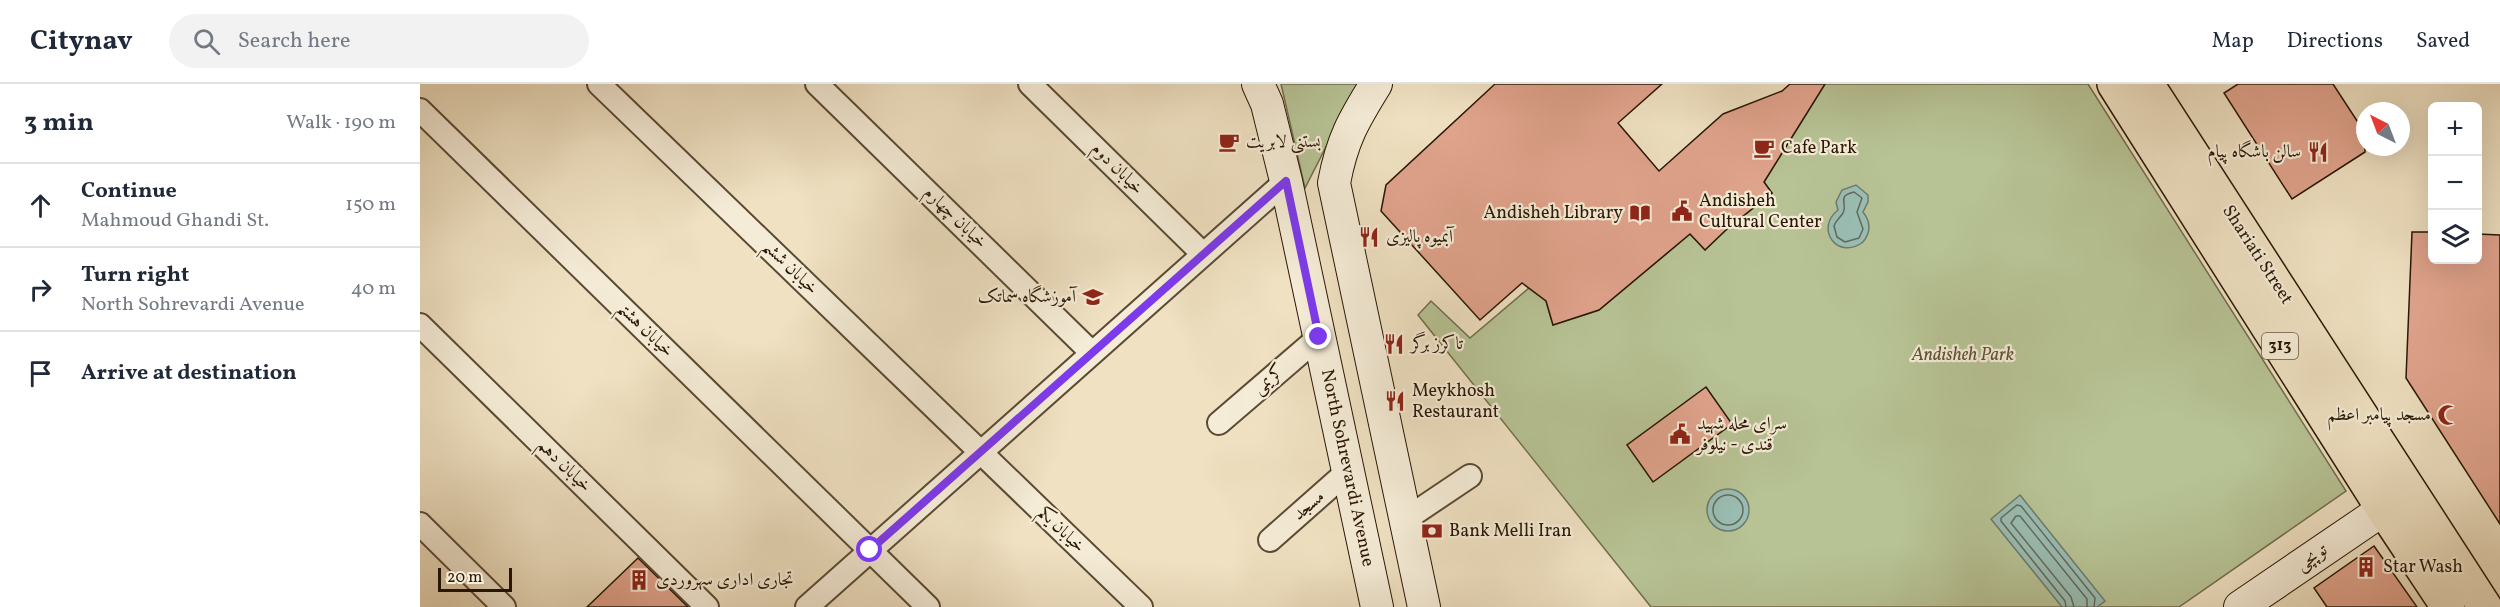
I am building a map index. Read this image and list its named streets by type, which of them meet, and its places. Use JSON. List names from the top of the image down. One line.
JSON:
{"streets":{"main road":["Shariati Street","313","North Sohrevardi Avenue","توپچی"],"street":["خیابان دوم","خیابان چهارم","خیابان ششم","خیابان هشتم","کریمی","خیابان دهم","مسجد","خیابان یکم"]},"crossings":[["Shariati Street","توپچی"],["خیابان ششم","خیابان یکم"],["کریمی","North Sohrevardi Avenue"],["North Sohrevardi Avenue","مسجد"]],"parks":["Andisheh Park"],"places":{"cafe":["بستنی لابریت","Cafe Park"],"restaurant":["سالن باشگاه پیام","آبمیوه پالیزی","تاکرز برگر","Meykhosh Restaurant"],"public building":["Andisheh Cultural Center","سرای محله شهید قندی - نیلوفر"],"library":["Andisheh Library"],"school or university":["آموزشگاه سماتک"],"mosque":["مسجد پیامبر اعظم"],"bank":["Bank Melli Iran"],"building":["Star Wash","تجاری اداری سهروردی"]},"scale_bar":"20 m","north":"top left","page":{"header":"Citynav","search":"Search here","nav":["Map","Directions","Saved"],"heading":["3 min","Walk · 190 m"],"map_buttons":["+","−"],"list":[["Continue","Mahmoud Ghandi St.","150 m"],["Turn right","North Sohrevardi Avenue","40 m"],"Arrive at destination"],"scale":"20 m"}}
